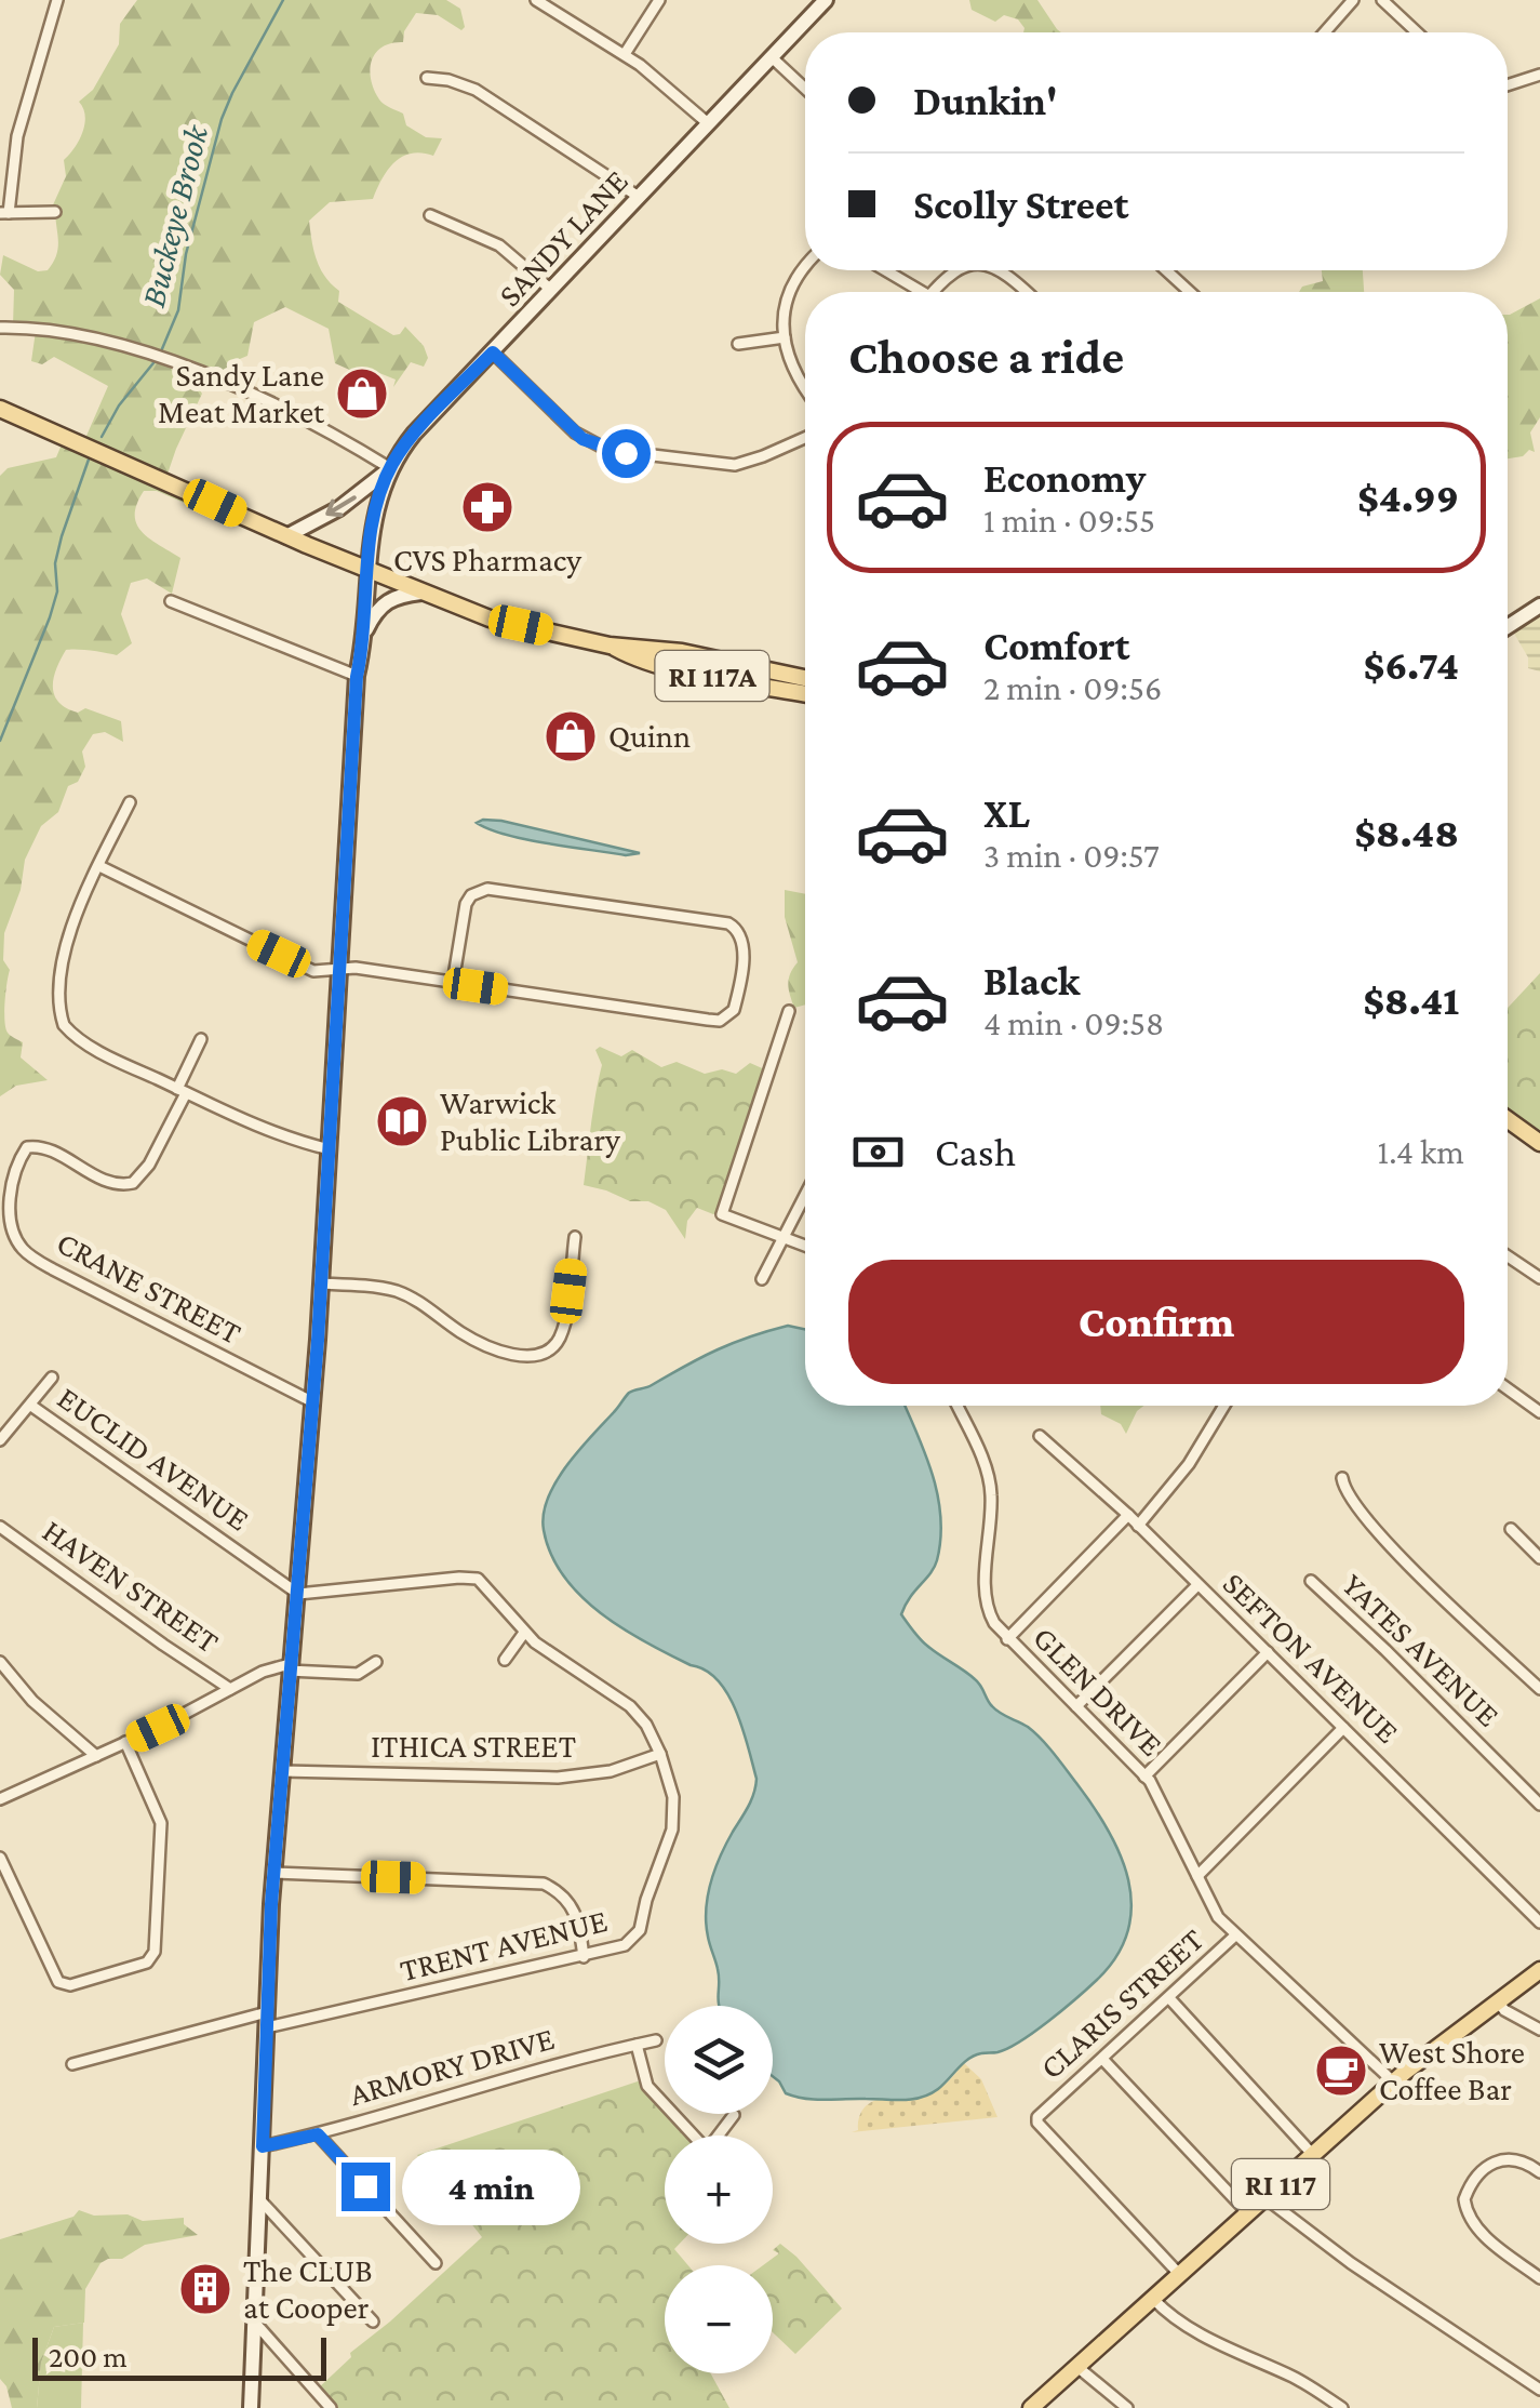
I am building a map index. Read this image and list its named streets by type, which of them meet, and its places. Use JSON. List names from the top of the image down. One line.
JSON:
{"streets":{"main road":["SANDY LANE","RI 117A","RI 117"],"street":["CRANE STREET","EUCLID AVENUE","HAVEN STREET","YATES AVENUE","SEFTON AVENUE","GLEN DRIVE","ITHICA STREET","TRENT AVENUE","CLARIS STREET","ARMORY DRIVE"]},"crossings":[["SANDY LANE","RI 117A"],["SANDY LANE","CRANE STREET"],["SANDY LANE","EUCLID AVENUE"],["SANDY LANE","ITHICA STREET"],["SANDY LANE","TRENT AVENUE"],["SANDY LANE","ARMORY DRIVE"],["EUCLID AVENUE","TRENT AVENUE"],["GLEN DRIVE","CLARIS STREET"],["GLEN DRIVE","RI 117"],["ITHICA STREET","TRENT AVENUE"],["CLARIS STREET","RI 117"]],"water":["Buckeye Brook"],"places":{"shop":["Sandy Lane Meat Market","Quinn"],"pharmacy":["CVS Pharmacy"],"library":["Warwick Public Library"],"cafe":["West Shore Coffee Bar"],"building":["The CLUB at Cooper"]},"scale_bar":"200 m","page":{"banner":["Dunkin'","Scolly Street"],"heading":"Choose a ride","list":[{"name":"Economy","note":"1 min · 09:55","value":"$4.99"},{"name":"Comfort","note":"2 min · 09:56","value":"$6.74"},{"name":"XL","note":"3 min · 09:57","value":"$8.48"},{"name":"Black","note":"4 min · 09:58","value":"$8.41"}],"pay":["Cash","1.4 km"],"buttons":"Confirm","map_buttons":["+","−"],"bubble":"4 min","scale":"200 m"}}
